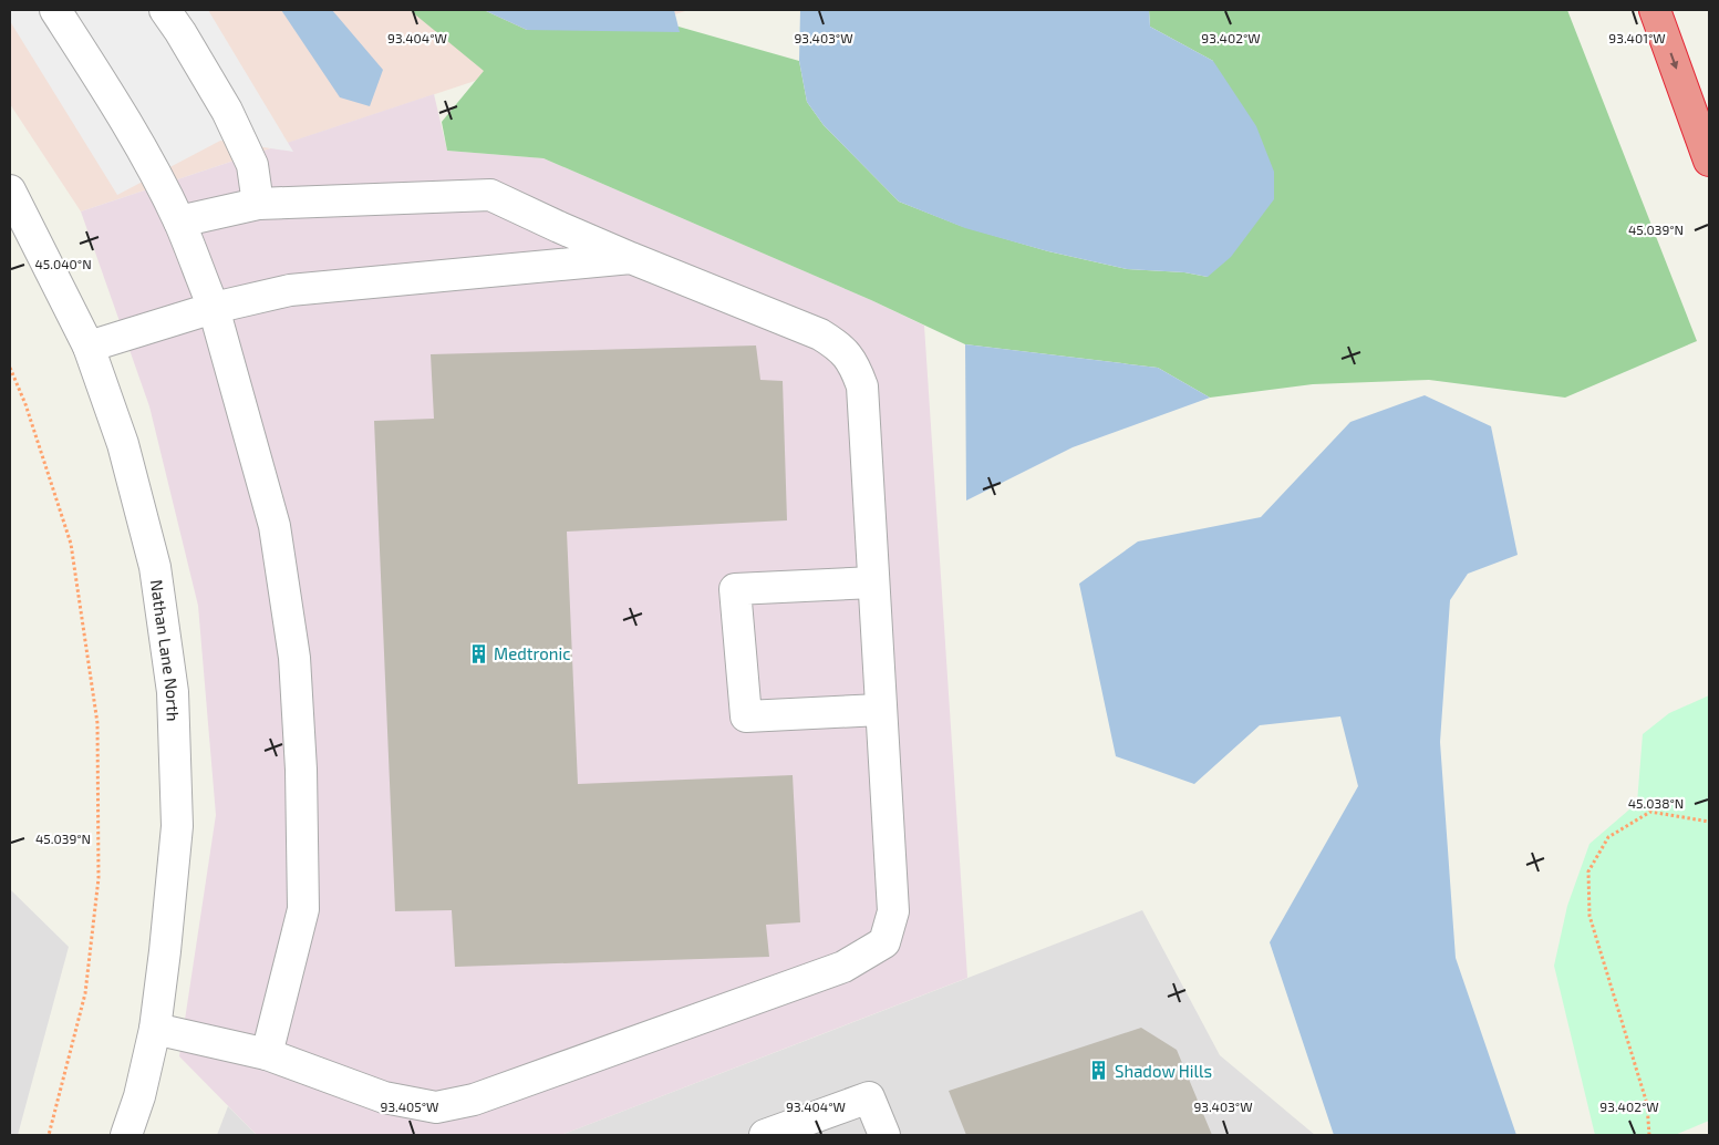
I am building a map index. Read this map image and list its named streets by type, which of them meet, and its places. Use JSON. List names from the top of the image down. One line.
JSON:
{"streets":{"street":["Nathan Lane North"]},"places":{"building":["Medtronic","Shadow Hills"]},"coordinates":["93.404°W","93.403°W","93.402°W","93.401°W","45.039°N","45.040°N","45.038°N","93.405°W"]}
